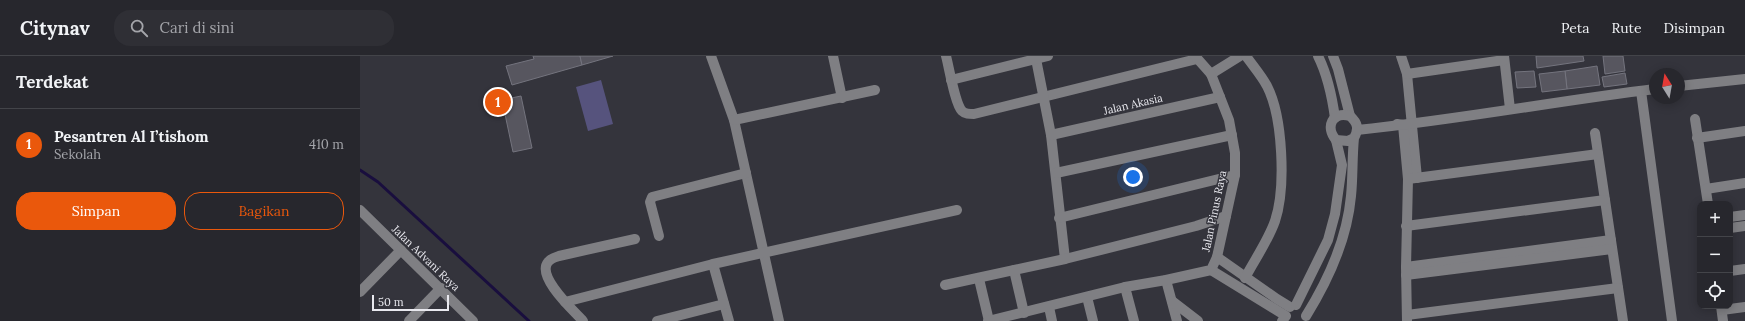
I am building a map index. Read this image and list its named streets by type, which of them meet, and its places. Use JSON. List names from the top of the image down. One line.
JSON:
{"streets":{"street":["Jalan Akasia","Jalan Pinus Raya","Jalan Advani Raya"]},"crossings":[["Jalan Akasia","Jalan Pinus Raya"]],"scale_bar":"50 m","north":"top","page":{"header":"Citynav","search":"Cari di sini","nav":["Peta","Rute","Disimpan"],"heading":"Terdekat","pins":"1","list":[{"mark":"1","name":"Pesantren Al I’tishom","note":"Sekolah","value":"410 m"}],"buttons":["Simpan","Bagikan"],"map_buttons":["+","−"],"scale":"50 m"}}
